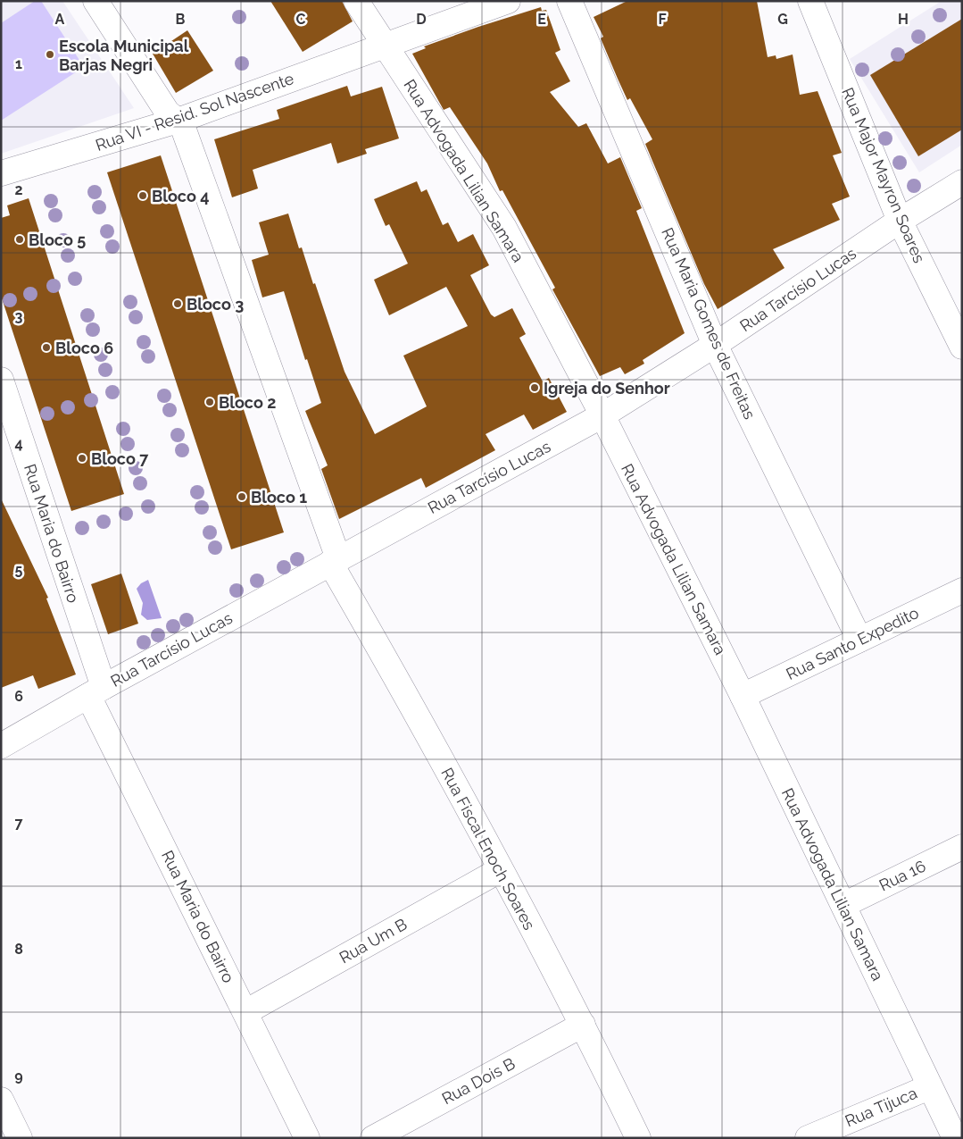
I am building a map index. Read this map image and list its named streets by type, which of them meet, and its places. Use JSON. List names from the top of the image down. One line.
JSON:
{"streets":{"street":["Rua VI - Resid. Sol Nascente","Rua Advogada Lilian Samara","Rua Major Mayron Soares","Rua Tarcísio Lucas","Rua Maria Gomes de Freitas","Rua Maria do Bairro","Rua Santo Expedito","Rua Fiscal Enoch Soares","Rua 16","Rua Um B","Rua Dois B","Rua Tijuca"]},"crossings":[["Rua VI - Resid. Sol Nascente","Rua Advogada Lilian Samara"],["Rua VI - Resid. Sol Nascente","Rua Fiscal Enoch Soares"],["Rua Advogada Lilian Samara","Rua Tarcísio Lucas"],["Rua Advogada Lilian Samara","Rua Santo Expedito"],["Rua Advogada Lilian Samara","Rua 16"],["Rua Advogada Lilian Samara","Rua Tijuca"],["Rua Major Mayron Soares","Rua Tarcísio Lucas"],["Rua Tarcísio Lucas","Rua Maria Gomes de Freitas"],["Rua Tarcísio Lucas","Rua Maria do Bairro"],["Rua Tarcísio Lucas","Rua Fiscal Enoch Soares"],["Rua Maria Gomes de Freitas","Rua Santo Expedito"],["Rua Maria do Bairro","Rua Um B"],["Rua Fiscal Enoch Soares","Rua Um B"],["Rua Fiscal Enoch Soares","Rua Dois B"]],"places":["Escola Municipal Barjas Negri","Bloco 4","Bloco 5","Bloco 3","Bloco 6","Igreja do Senhor","Bloco 2","Bloco 7","Bloco 1"],"grid":{"columns":["A","B","C","D","E","F","G","H"],"rows":["1","2","3","4","5","6","7","8","9"]}}
